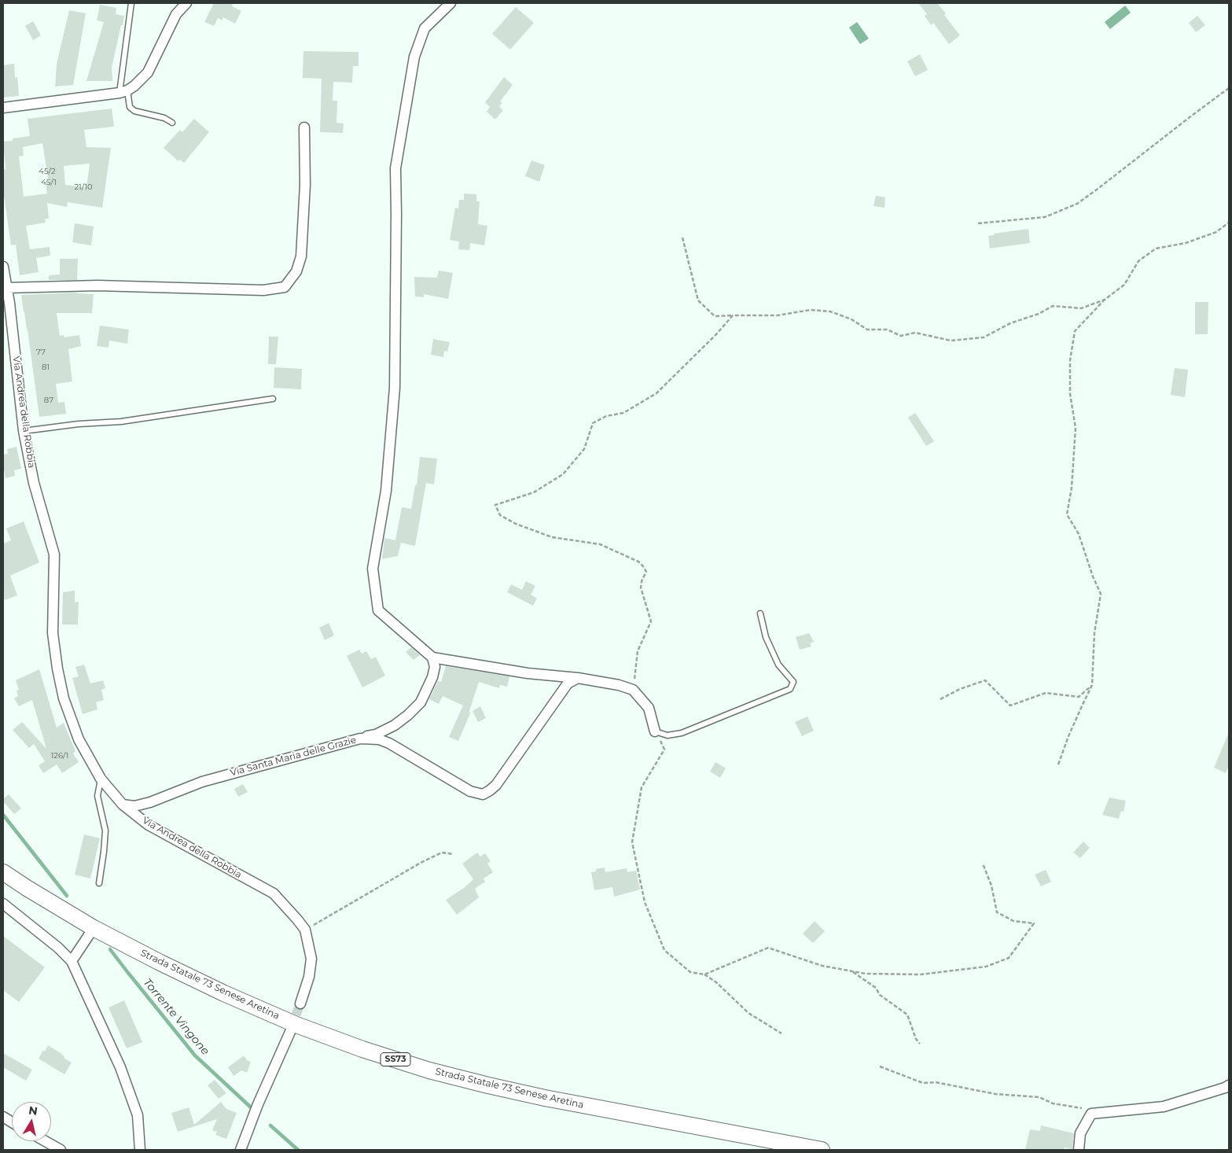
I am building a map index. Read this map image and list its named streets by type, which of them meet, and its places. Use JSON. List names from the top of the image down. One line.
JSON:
{"streets":{"main road":["Strada Statale 73 Senese Aretina","SS73"],"street":["Via Andrea della Robbia","Via Santa Maria delle Grazie"]},"crossings":[["Via Andrea della Robbia","Via Santa Maria delle Grazie"]],"water":["Torrente Vingone"],"house_numbers":["45/2","45/1","21/10","77","81","87","126/1"],"north":"top"}
